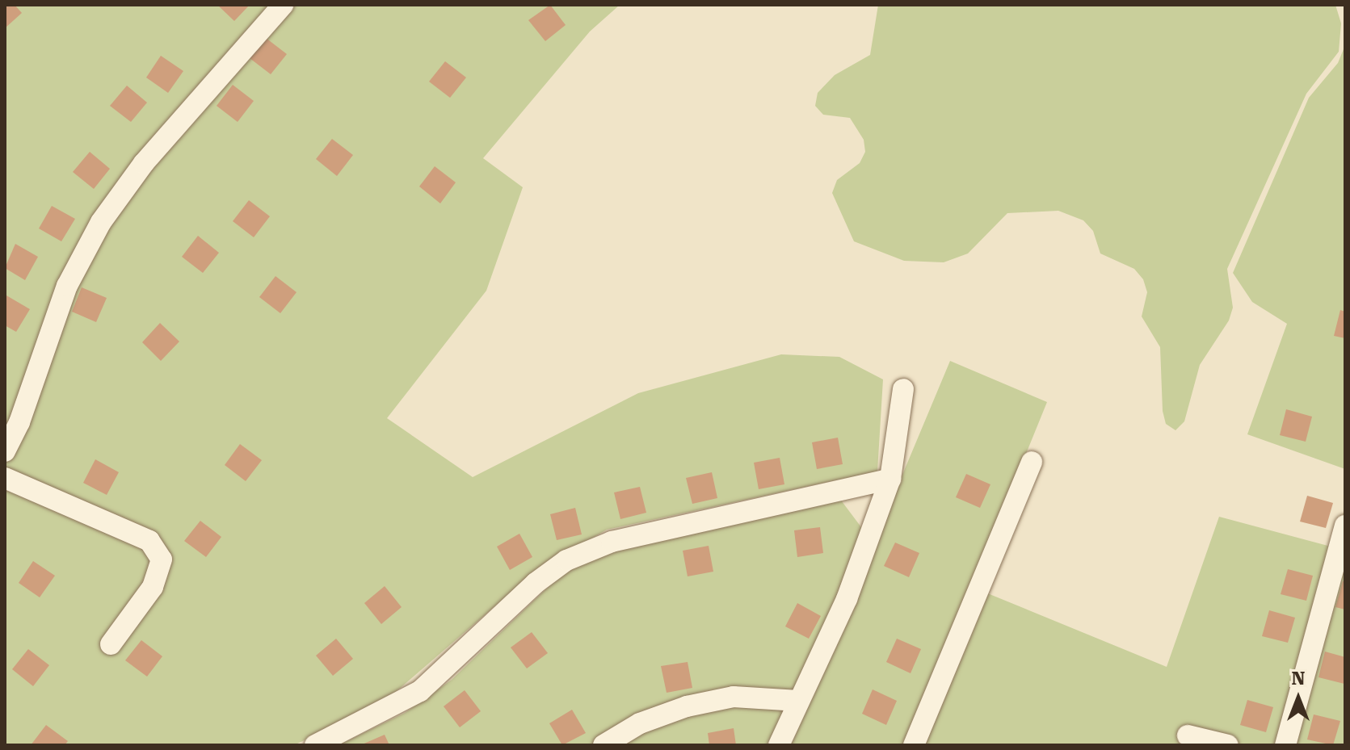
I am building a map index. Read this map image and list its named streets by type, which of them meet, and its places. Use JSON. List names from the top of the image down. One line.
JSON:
{"north":"top"}
